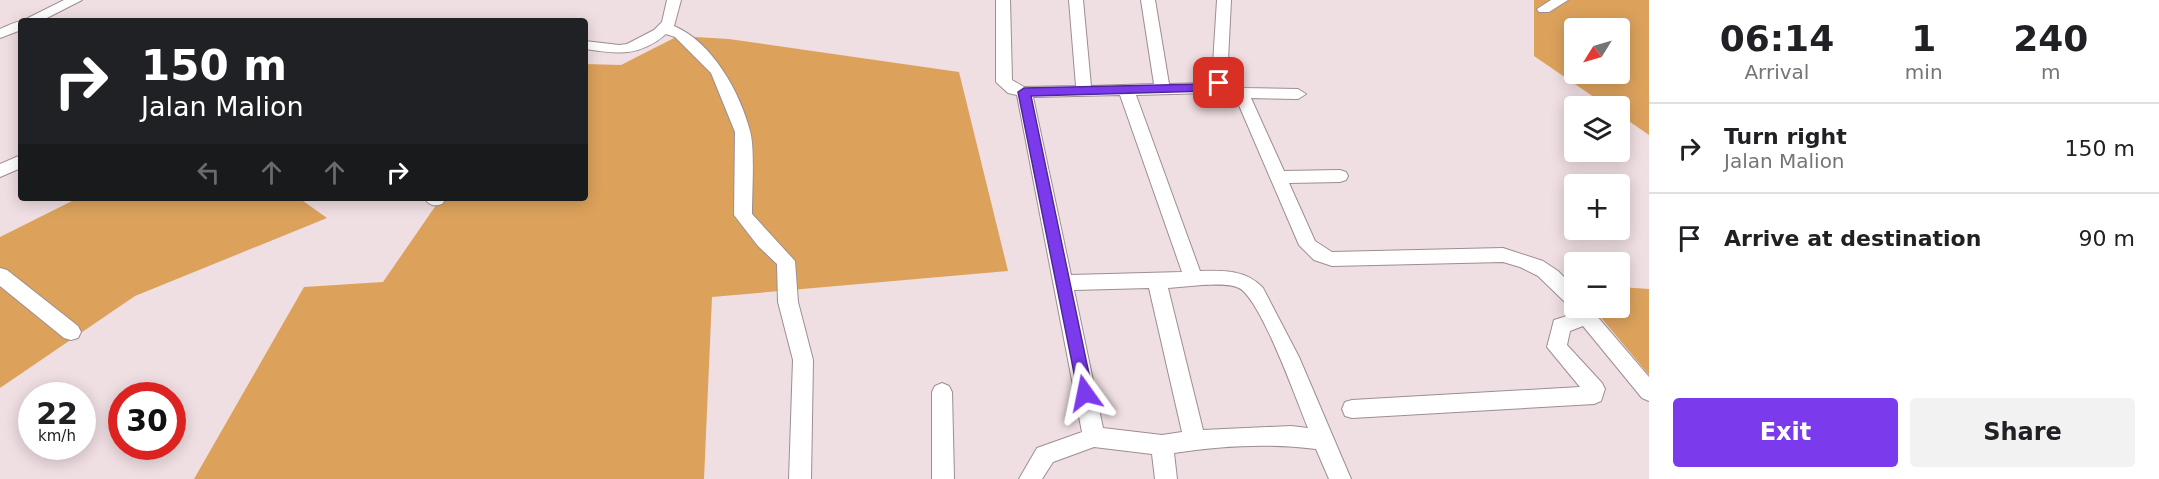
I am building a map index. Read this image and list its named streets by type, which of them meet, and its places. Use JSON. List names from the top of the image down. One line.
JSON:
{"north":"bottom left","page":{"eta":["06:14","Arrival","1","min","240","m"],"map_buttons":["+","−"],"turn":["150 m","Jalan Malion"],"list":[{"name":"Turn right","note":"Jalan Malion","value":"150 m"},{"name":"Arrive at destination","value":"90 m"}],"speed":"22 km/h","limit":"30","buttons":["Exit","Share"]}}
